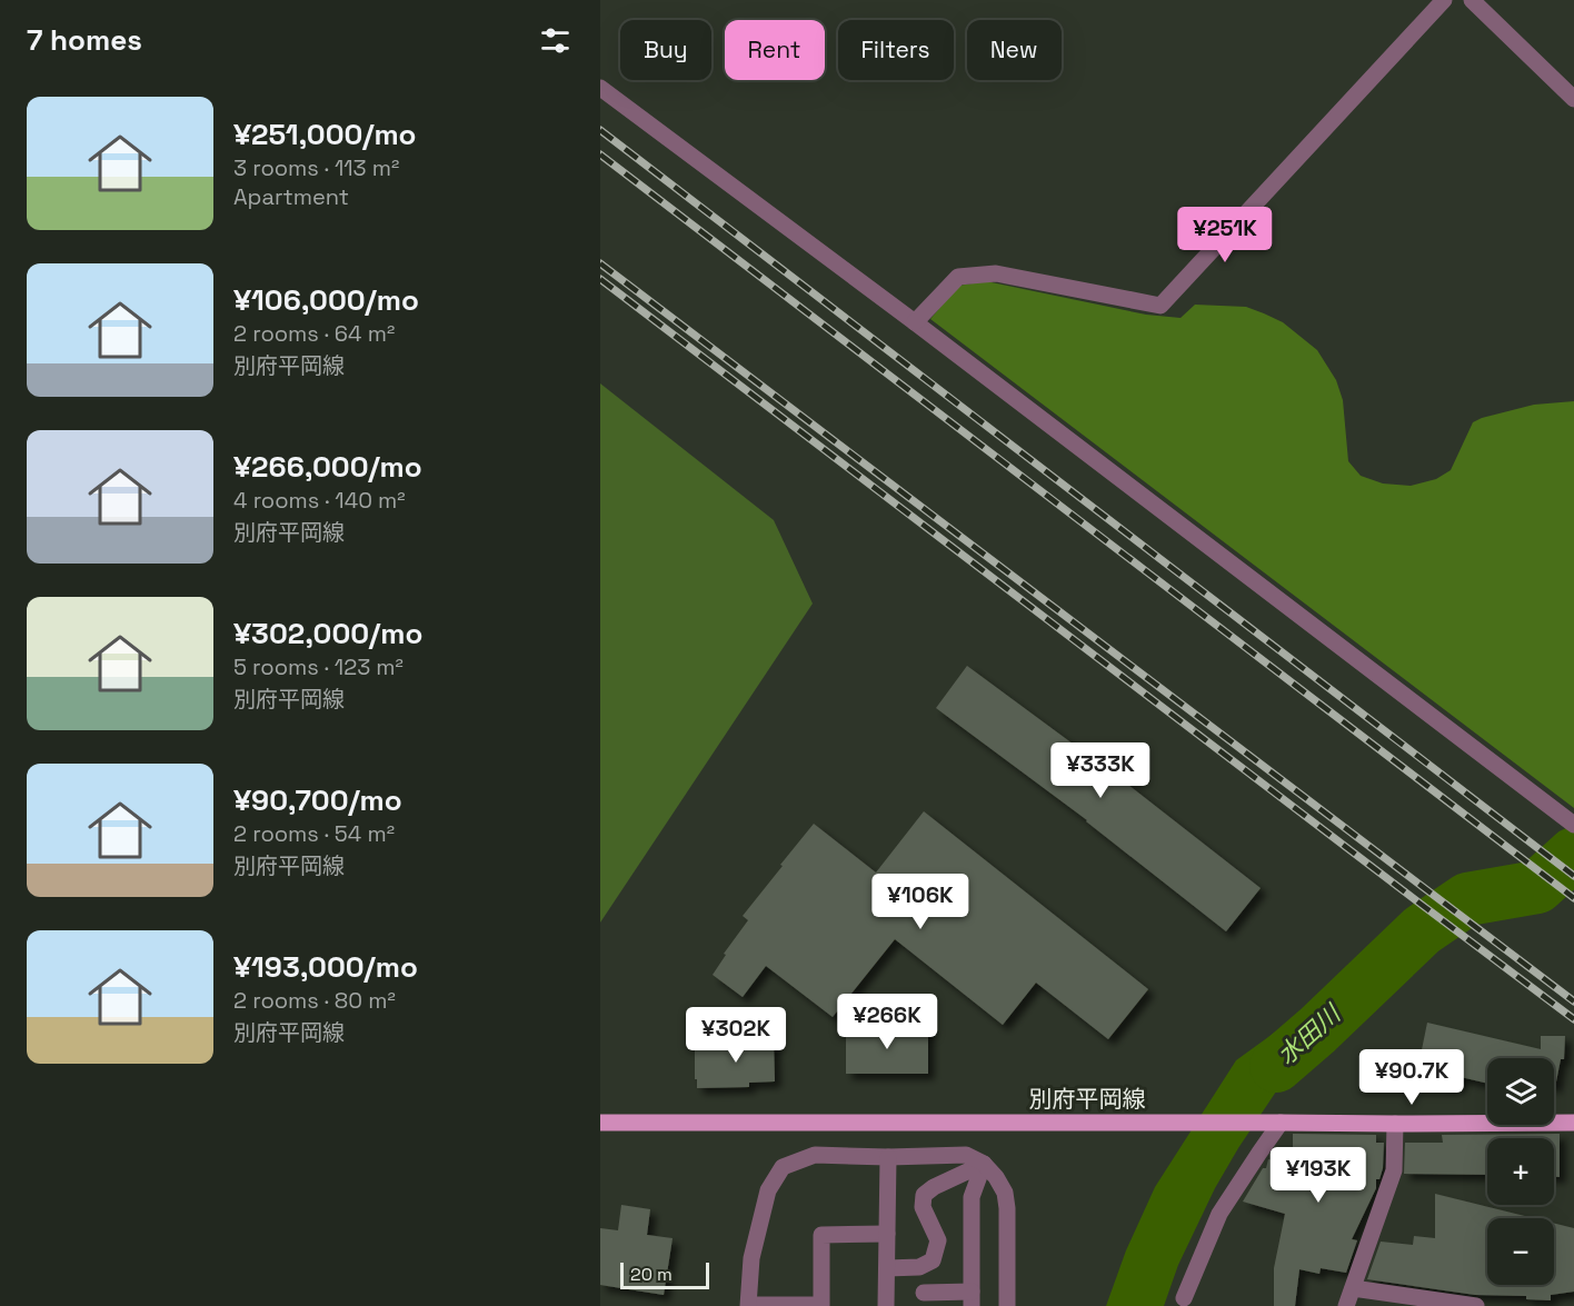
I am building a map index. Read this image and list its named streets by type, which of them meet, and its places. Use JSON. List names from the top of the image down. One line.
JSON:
{"streets":{"main road":["別府平岡線"]},"water":["水田川"],"scale_bar":"20 m","page":{"heading":"7 homes","chip":["Buy","Rent","Filters","New"],"list":[{"name":"¥251,000/mo","note":"3 rooms · 113 m² · Apartment"},{"name":"¥106,000/mo","note":"2 rooms · 64 m² · 別府平岡線"},{"name":"¥266,000/mo","note":"4 rooms · 140 m² · 別府平岡線"},{"name":"¥302,000/mo","note":"5 rooms · 123 m² · 別府平岡線"},{"name":"¥90,700/mo","note":"2 rooms · 54 m² · 別府平岡線"},{"name":"¥193,000/mo","note":"2 rooms · 80 m² · 別府平岡線"}],"price":["¥251K","¥333K","¥106K","¥266K","¥302K","¥90.7K","¥193K"],"map_buttons":["+","−"],"scale":"20 m"}}
